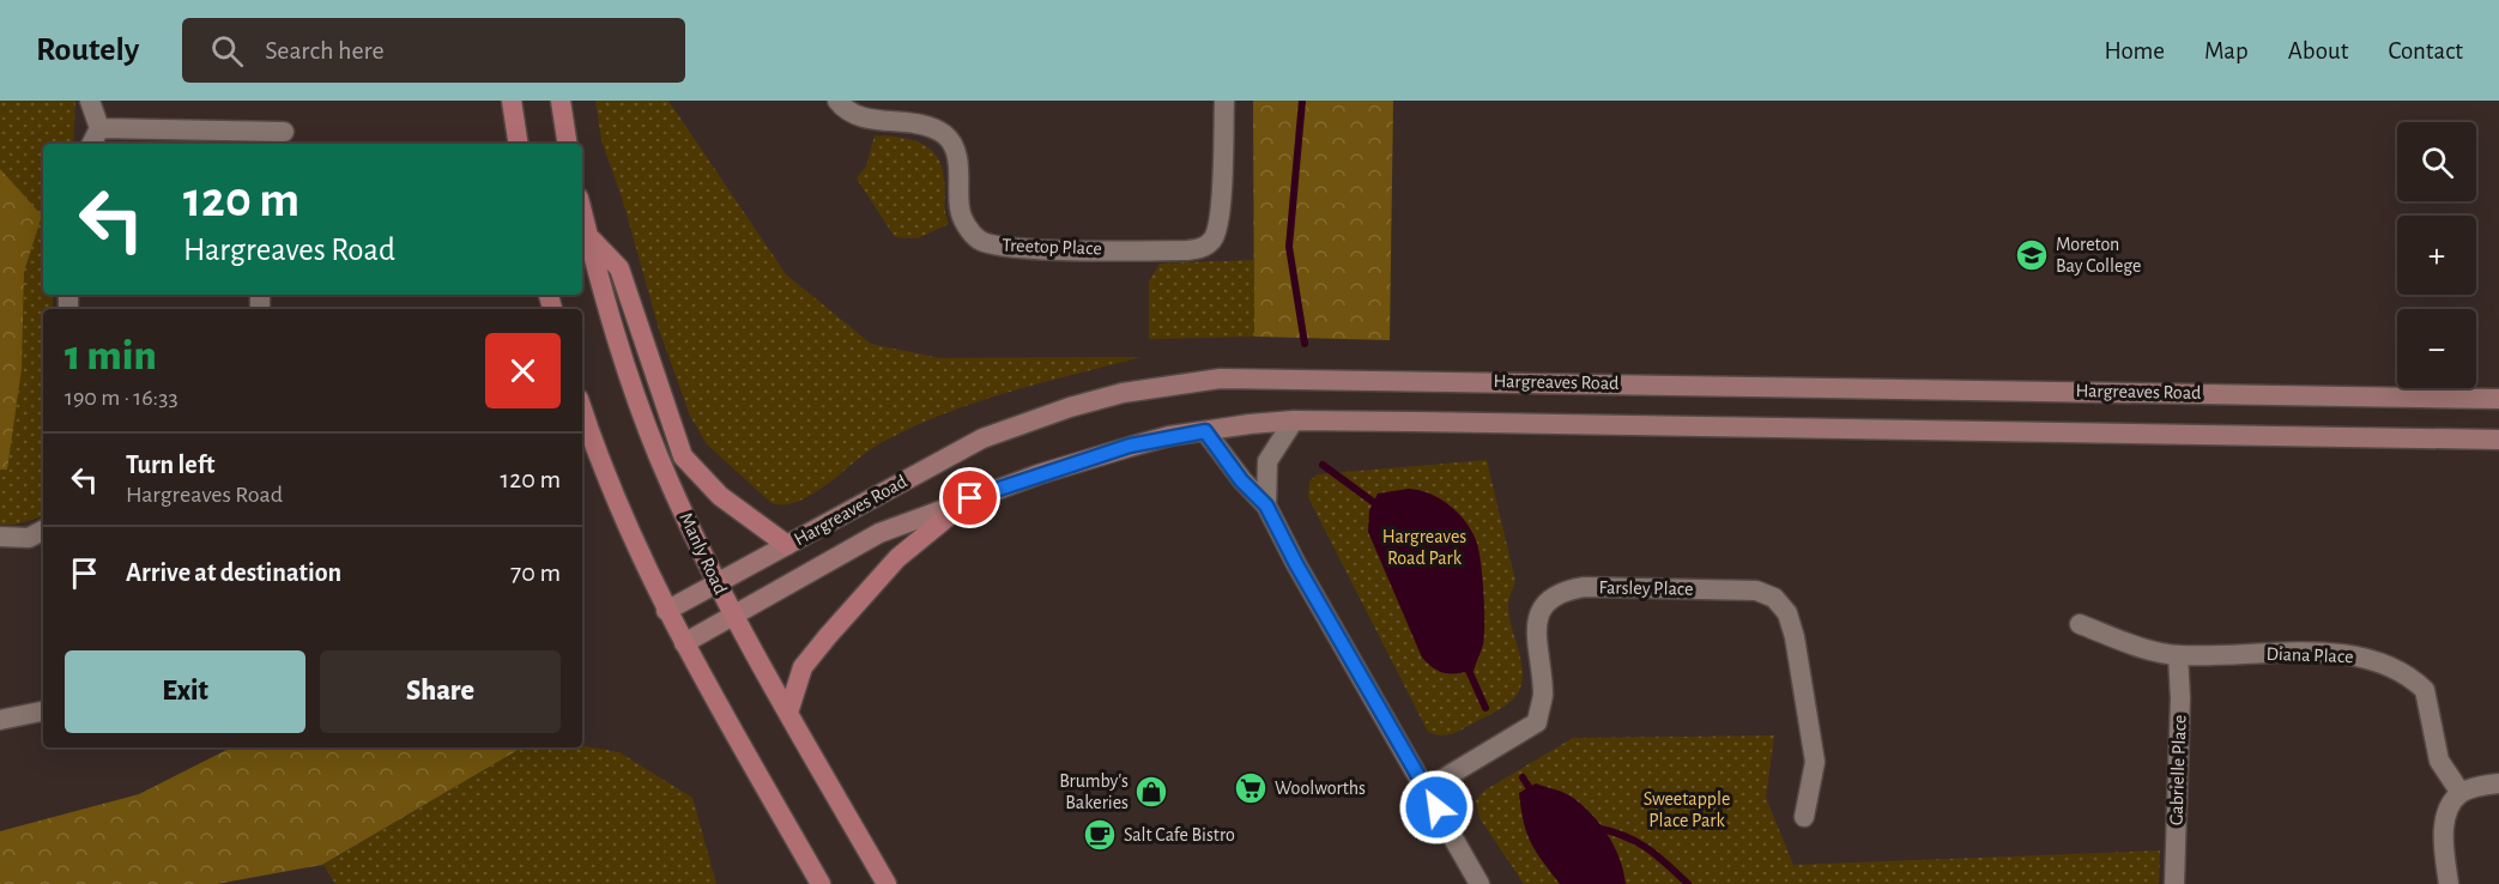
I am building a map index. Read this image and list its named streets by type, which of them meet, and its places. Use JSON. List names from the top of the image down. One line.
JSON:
{"streets":{"main road":["Hargreaves Road","Manly Road"],"street":["Treetop Place","Farsley Place","Diana Place","Gabrielle Place"]},"crossings":[["Hargreaves Road","Manly Road"],["Diana Place","Gabrielle Place"]],"parks":["Hargreaves Road Park","Sweetapple Place Park"],"places":{"school or university":["Moreton Bay College"],"supermarket":["Woolworths"],"shop":["Brumby's Bakeries"],"cafe":["Salt Cafe Bistro"]},"page":{"header":"Routely","search":"Search here","nav":["Home","Map","About","Contact"],"map_buttons":["+","−"],"turn":["120 m","Hargreaves Road"],"heading":["1 min","190 m · 16:33"],"list":[{"name":"Turn left","note":"Hargreaves Road","value":"120 m"},{"name":"Arrive at destination","value":"70 m"}],"buttons":["Exit","Share"]}}
